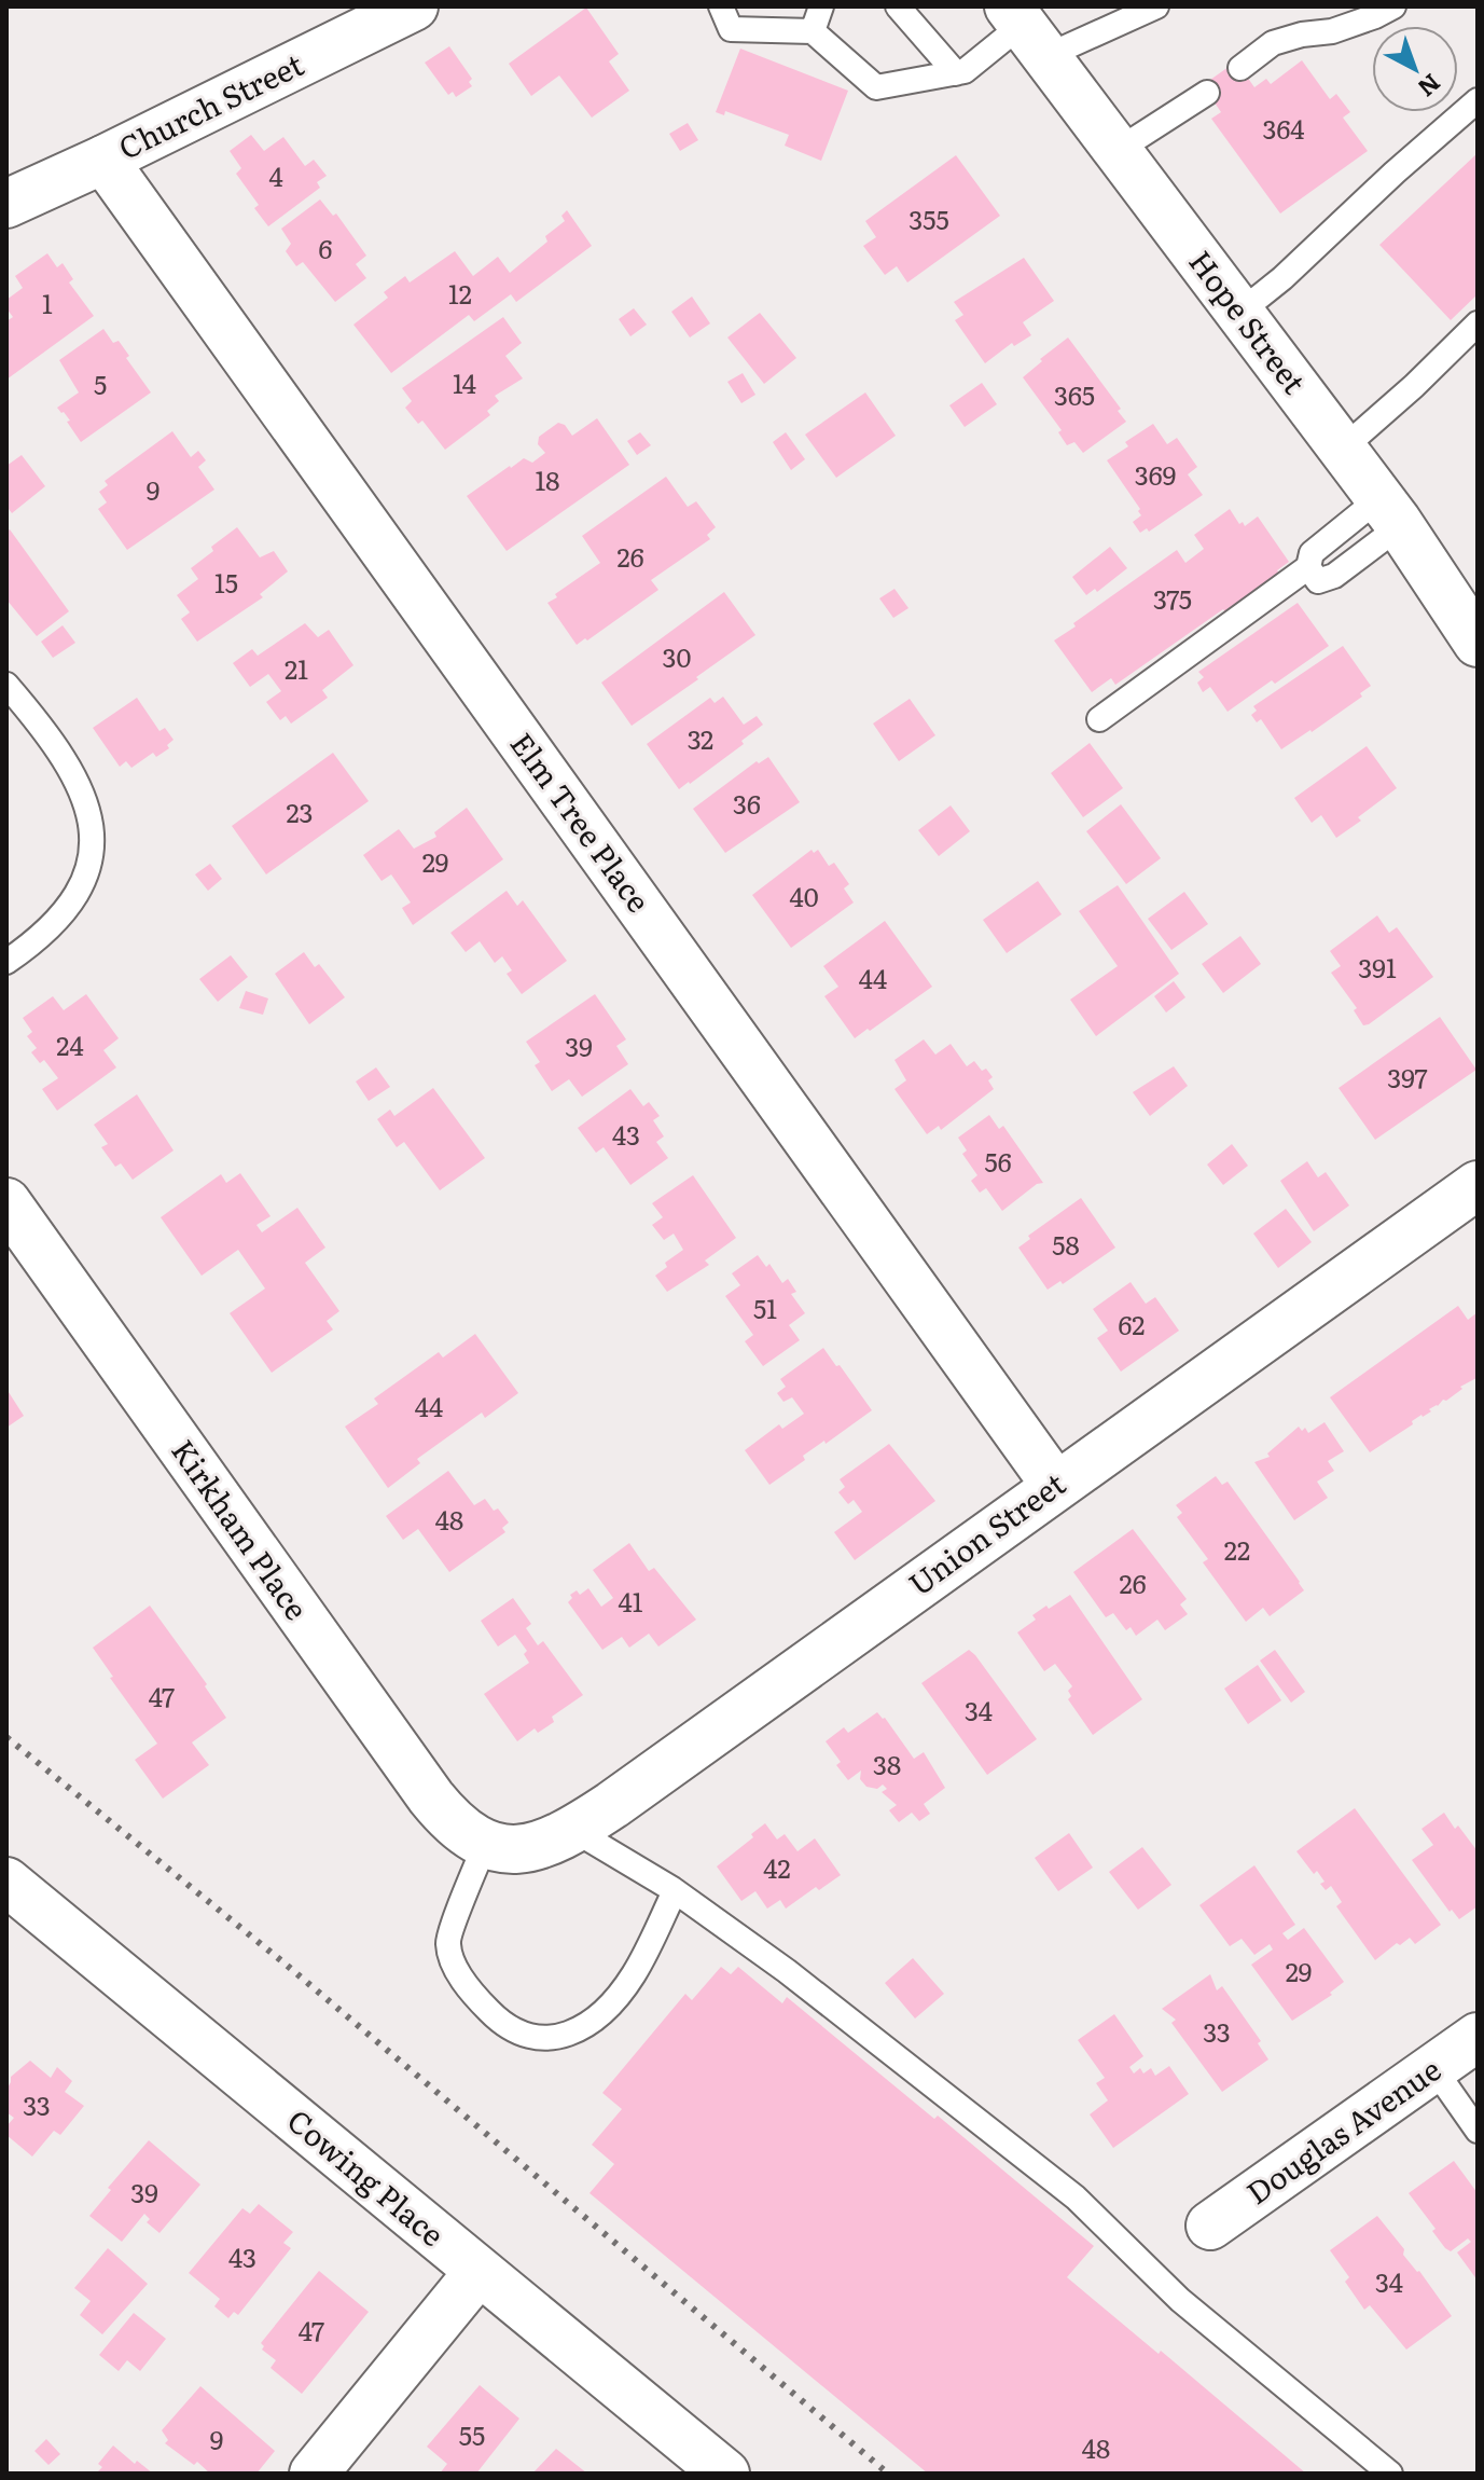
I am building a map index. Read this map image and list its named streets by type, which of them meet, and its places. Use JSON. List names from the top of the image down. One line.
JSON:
{"streets":{"street":["Church Street","Hope Street","Elm Tree Place","Kirkham Place","Union Street","Douglas Avenue","Cowing Place"]},"crossings":[["Church Street","Elm Tree Place"],["Elm Tree Place","Union Street"],["Kirkham Place","Union Street"]],"house_numbers":["364","4","355","6","12","1","14","5","365","369","18","9","26","15","375","30","21","32","36","23","29","40","391","44","24","39","397","43","56","58","51","62","44","48","22","26","41","47","34","38","42","29","33","33","39","43","34","47","55","9","48"],"north":"bottom right"}
